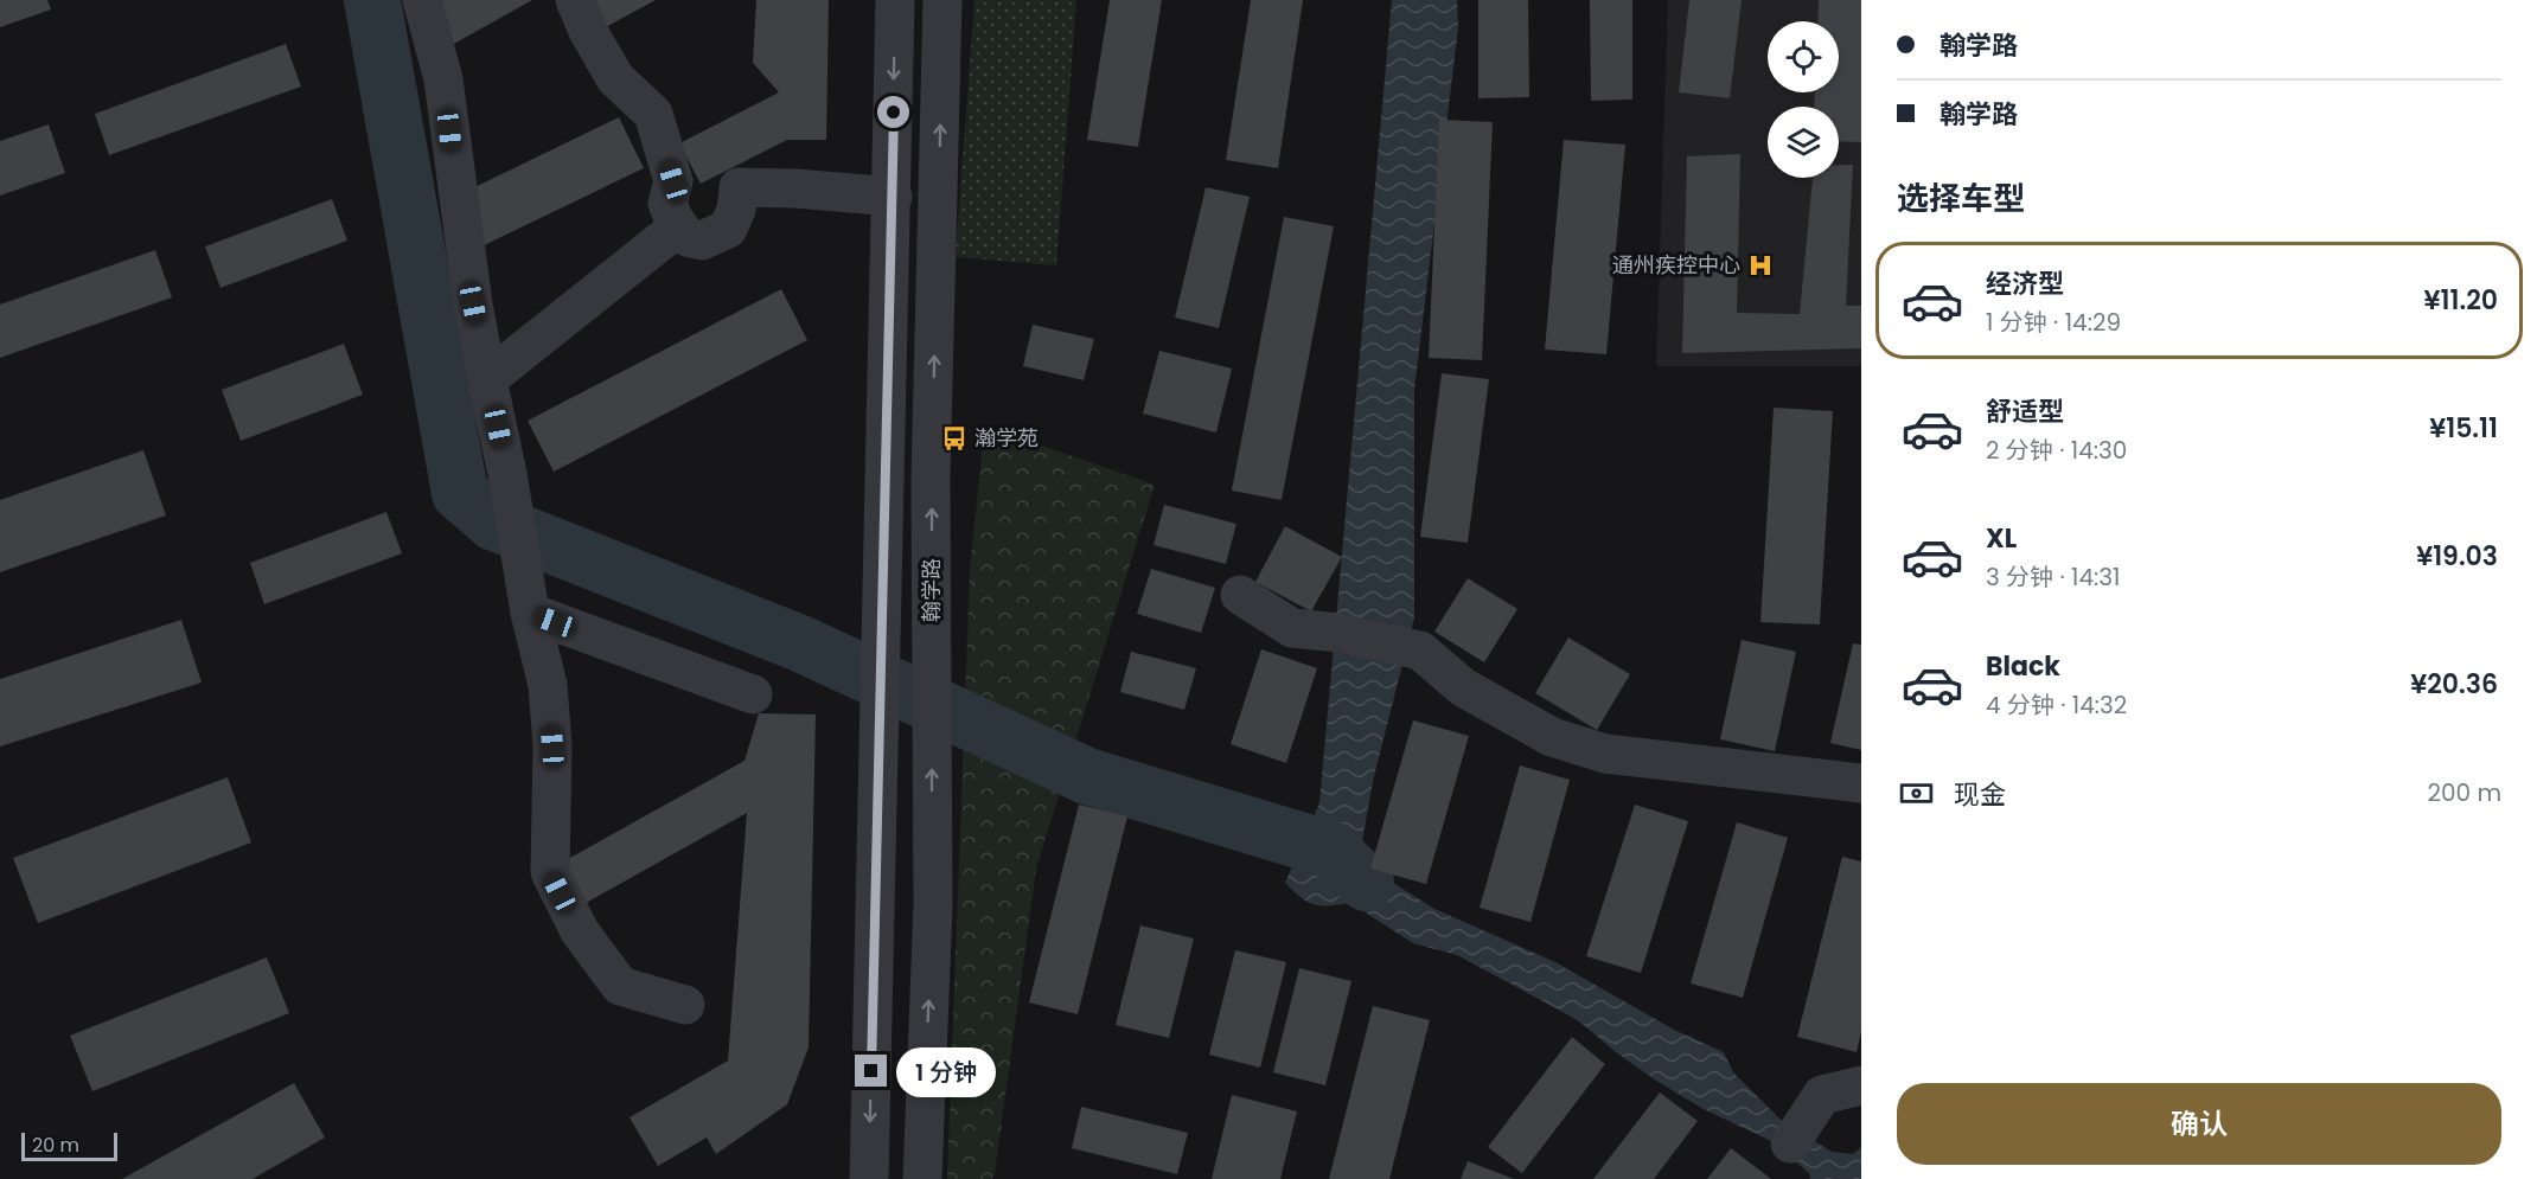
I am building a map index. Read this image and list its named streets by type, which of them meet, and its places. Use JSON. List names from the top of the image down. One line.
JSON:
{"streets":{"street":["翰学路"]},"places":{"hospital":["通州疾控中心"],"bus stop":["瀚学苑"]},"scale_bar":"20 m","page":{"banner":["翰学路","翰学路"],"heading":"选择车型","list":[{"name":"经济型","note":"1 分钟 · 14:29","value":"¥11.20"},{"name":"舒适型","note":"2 分钟 · 14:30","value":"¥15.11"},{"name":"XL","note":"3 分钟 · 14:31","value":"¥19.03"},{"name":"Black","note":"4 分钟 · 14:32","value":"¥20.36"}],"pay":["现金","200 m"],"bubble":"1 分钟","buttons":"确认","scale":"20 m"}}
